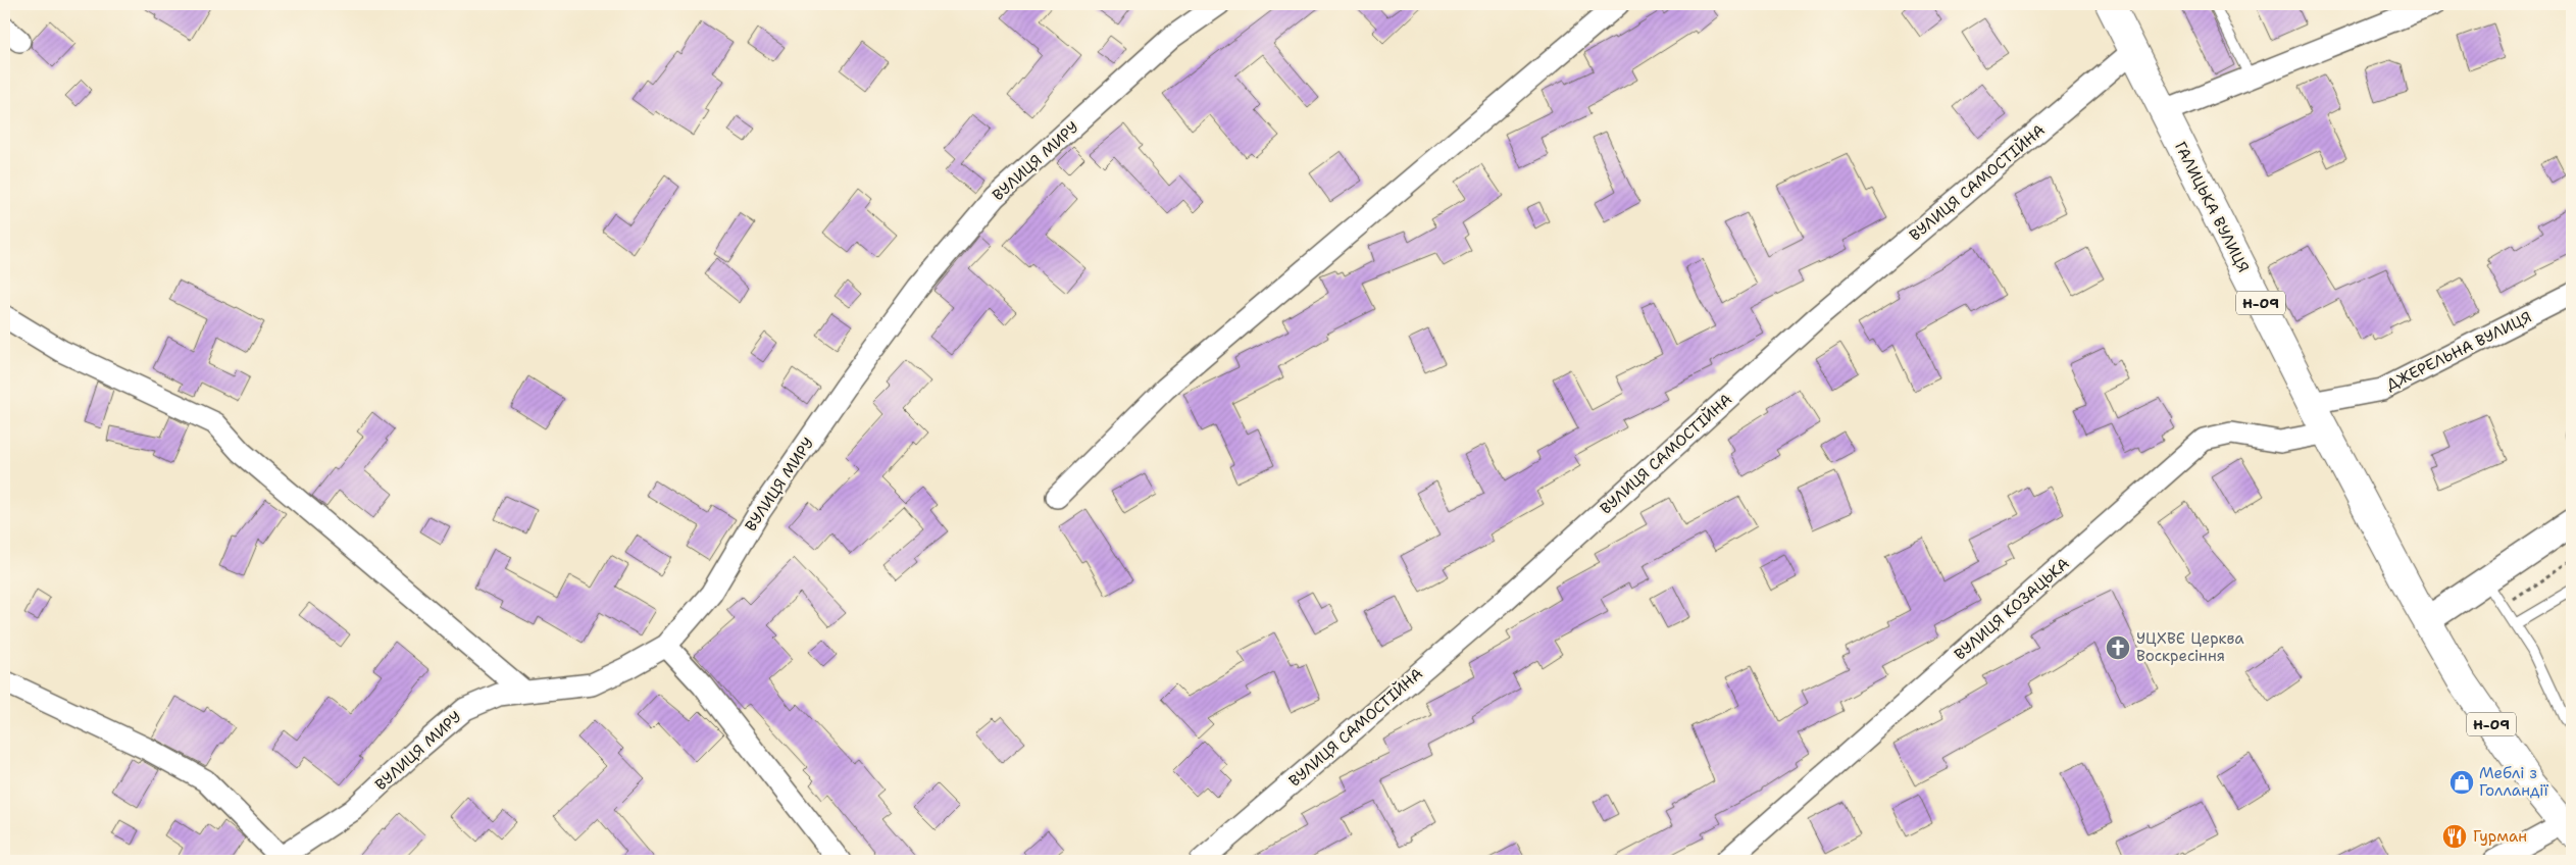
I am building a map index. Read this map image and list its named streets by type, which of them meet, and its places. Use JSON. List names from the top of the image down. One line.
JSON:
{"streets":{"main road":["ГАЛИЦЬКА ВУЛИЦЯ","Н-09"],"street":["ВУЛИЦЯ МИРУ","ВУЛИЦЯ САМОСТІЙНА","ДЖЕРЕЛЬНА ВУЛИЦЯ","ВУЛИЦЯ КОЗАЦЬКА"]},"crossings":[["ВУЛИЦЯ САМОСТІЙНА","ГАЛИЦЬКА ВУЛИЦЯ"],["ГАЛИЦЬКА ВУЛИЦЯ","ДЖЕРЕЛЬНА ВУЛИЦЯ"],["ГАЛИЦЬКА ВУЛИЦЯ","ВУЛИЦЯ КОЗАЦЬКА"]],"places":{"church":["УЦХВЄ Церква Воскресіння"],"shop":["Меблі з Голландії"],"restaurant":["Гурман"]}}
